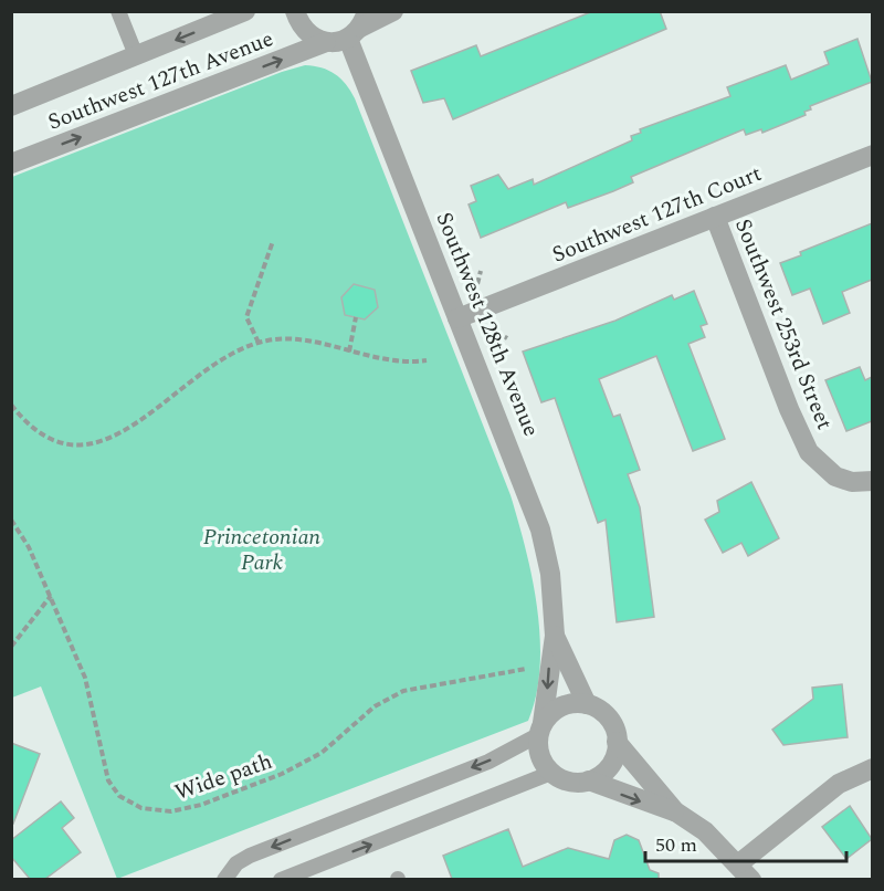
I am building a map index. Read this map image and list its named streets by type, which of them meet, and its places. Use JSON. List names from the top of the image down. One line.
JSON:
{"streets":{"street":["Southwest 127th Avenue","Southwest 127th Court","Southwest 128th Avenue","Southwest 253rd Street"],"path":["Wide path"]},"crossings":[["Southwest 127th Avenue","Southwest 128th Avenue"],["Southwest 127th Court","Southwest 128th Avenue"],["Southwest 127th Court","Southwest 253rd Street"]],"parks":["Princetonian Park"],"scale_bar":"50 m"}
